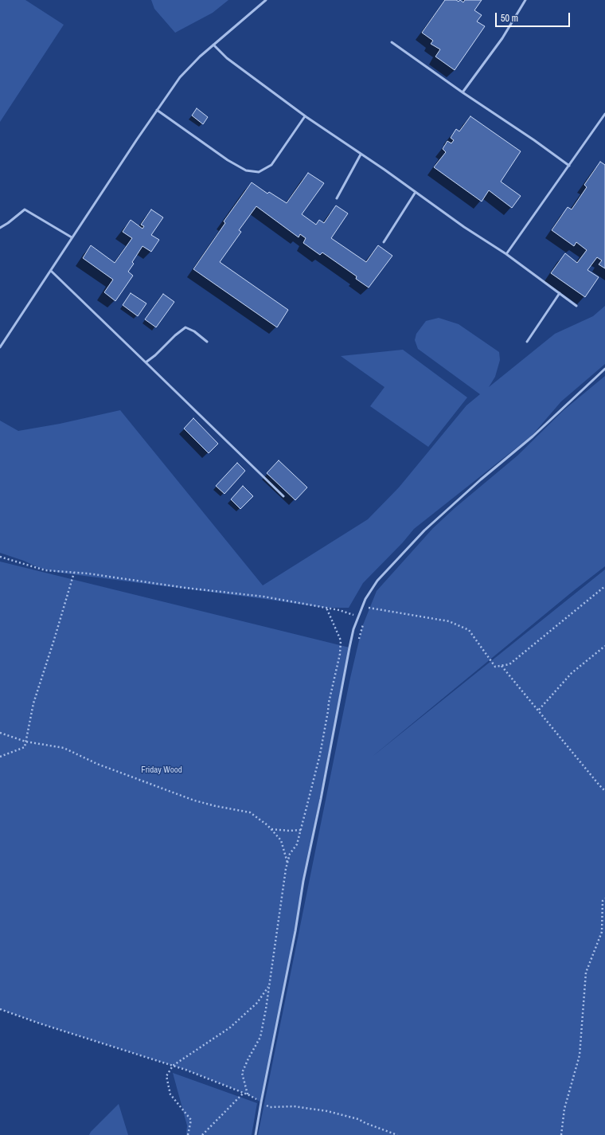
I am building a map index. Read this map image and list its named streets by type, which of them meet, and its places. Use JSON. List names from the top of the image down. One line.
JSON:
{"parks":["Friday Wood"],"scale_bar":"50 m"}
